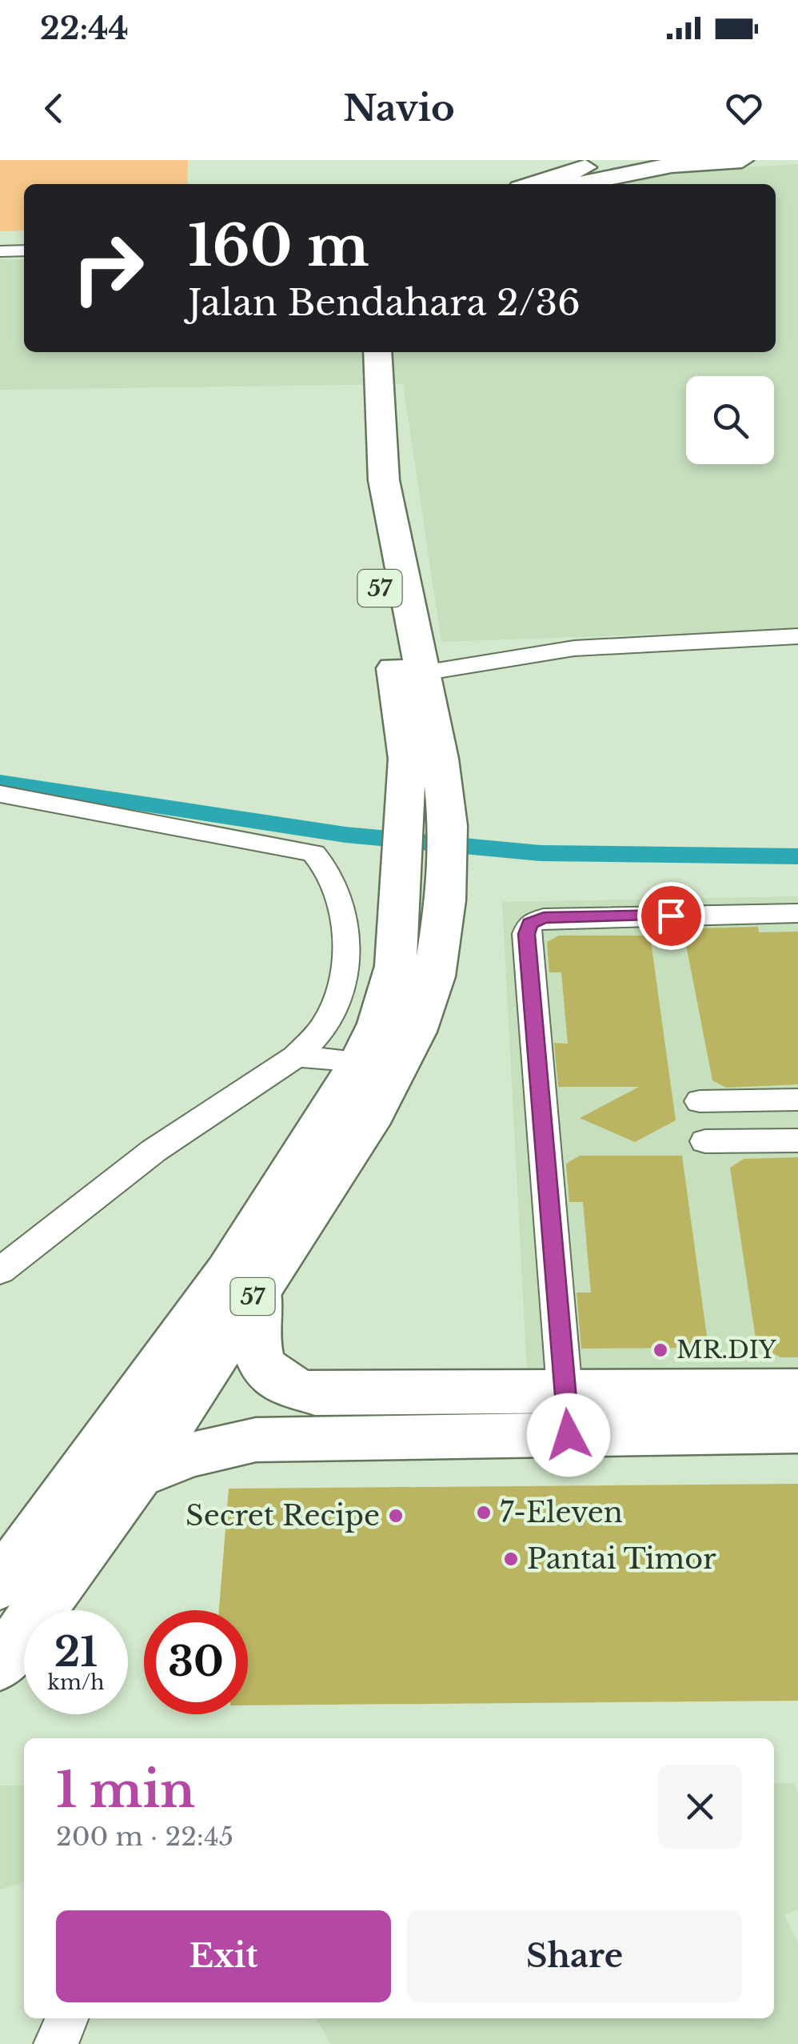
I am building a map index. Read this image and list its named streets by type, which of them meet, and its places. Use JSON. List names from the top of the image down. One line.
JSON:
{"streets":{"main road":["57"]},"places":["MR.DIY","7-Eleven","Secret Recipe","Pantai Timor"],"page":{"status":"22:44","header":"Navio","turn":["160 m","Jalan Bendahara 2/36"],"speed":"21 km/h","limit":"30","heading":["1 min","200 m · 22:45"],"buttons":["Exit","Share"]}}
